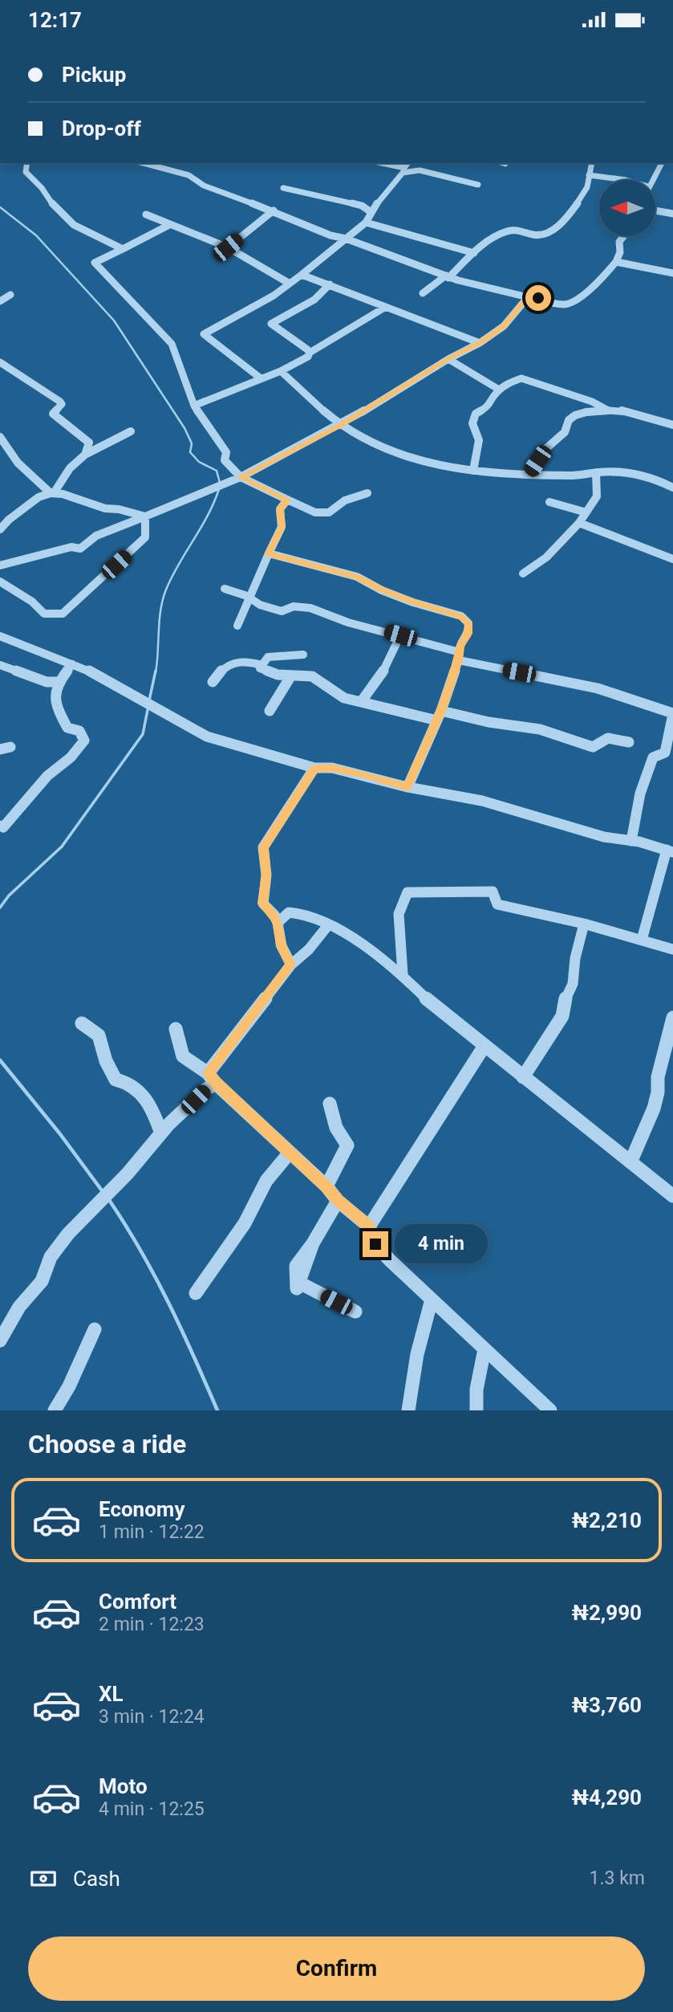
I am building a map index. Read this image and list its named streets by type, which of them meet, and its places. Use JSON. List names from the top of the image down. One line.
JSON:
{"north":"left","page":{"status":"12:17","banner":["Pickup","Drop-off"],"bubble":"4 min","heading":"Choose a ride","list":[{"name":"Economy","note":"1 min · 12:22","value":"₦2,210"},{"name":"Comfort","note":"2 min · 12:23","value":"₦2,990"},{"name":"XL","note":"3 min · 12:24","value":"₦3,760"},{"name":"Moto","note":"4 min · 12:25","value":"₦4,290"}],"pay":["Cash","1.3 km"],"buttons":"Confirm"}}
